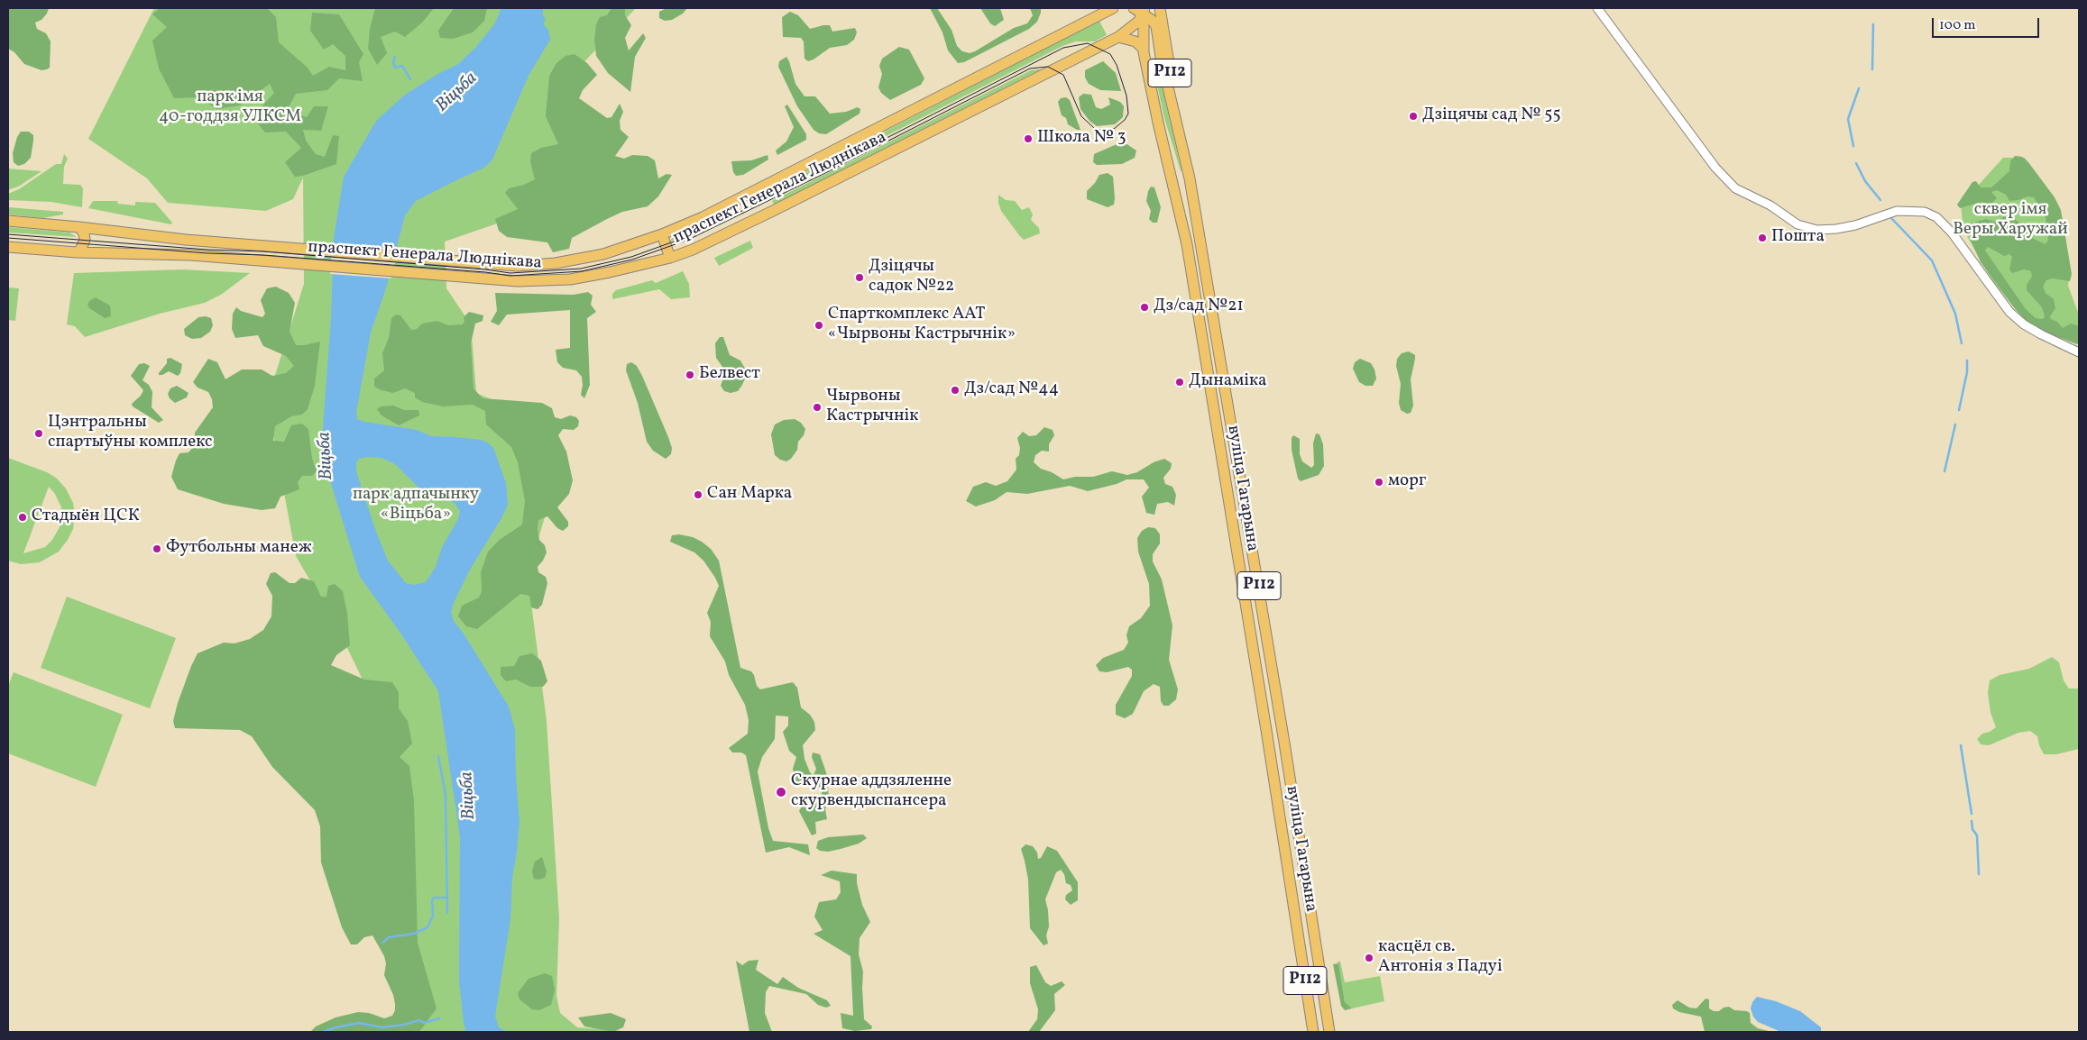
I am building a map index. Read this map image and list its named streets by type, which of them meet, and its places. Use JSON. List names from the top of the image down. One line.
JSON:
{"streets":{"main road":["Р112","праспект Генерала Люднікава","вуліца Гагарына"]},"crossings":[["праспект Генерала Люднікава","вуліца Гагарына"]],"water":["Віцьба"],"parks":["парк імя 40-годдзя УЛКСМ","сквер імя Веры Харужай","парк адпачынку «Віцьба»"],"places":["Дзіцячы сад № 55","Школа № 3","Пошта","Дзіцячы садок №22","Дз/сад №21","Спарткомплекс ААТ «Чырвоны Кастрычнік»","Белвест","Дынаміка","Дз/сад №44","Чырвоны Кастрычнік","Цэнтральны спартыўны комплекс","морг","Сан Марка","Стадыён ЦСК","Футбольны манеж","Скурнае аддзяленне скурвендыспансера","касцёл св. Антонія з Падуі"],"scale_bar":"100 m"}
